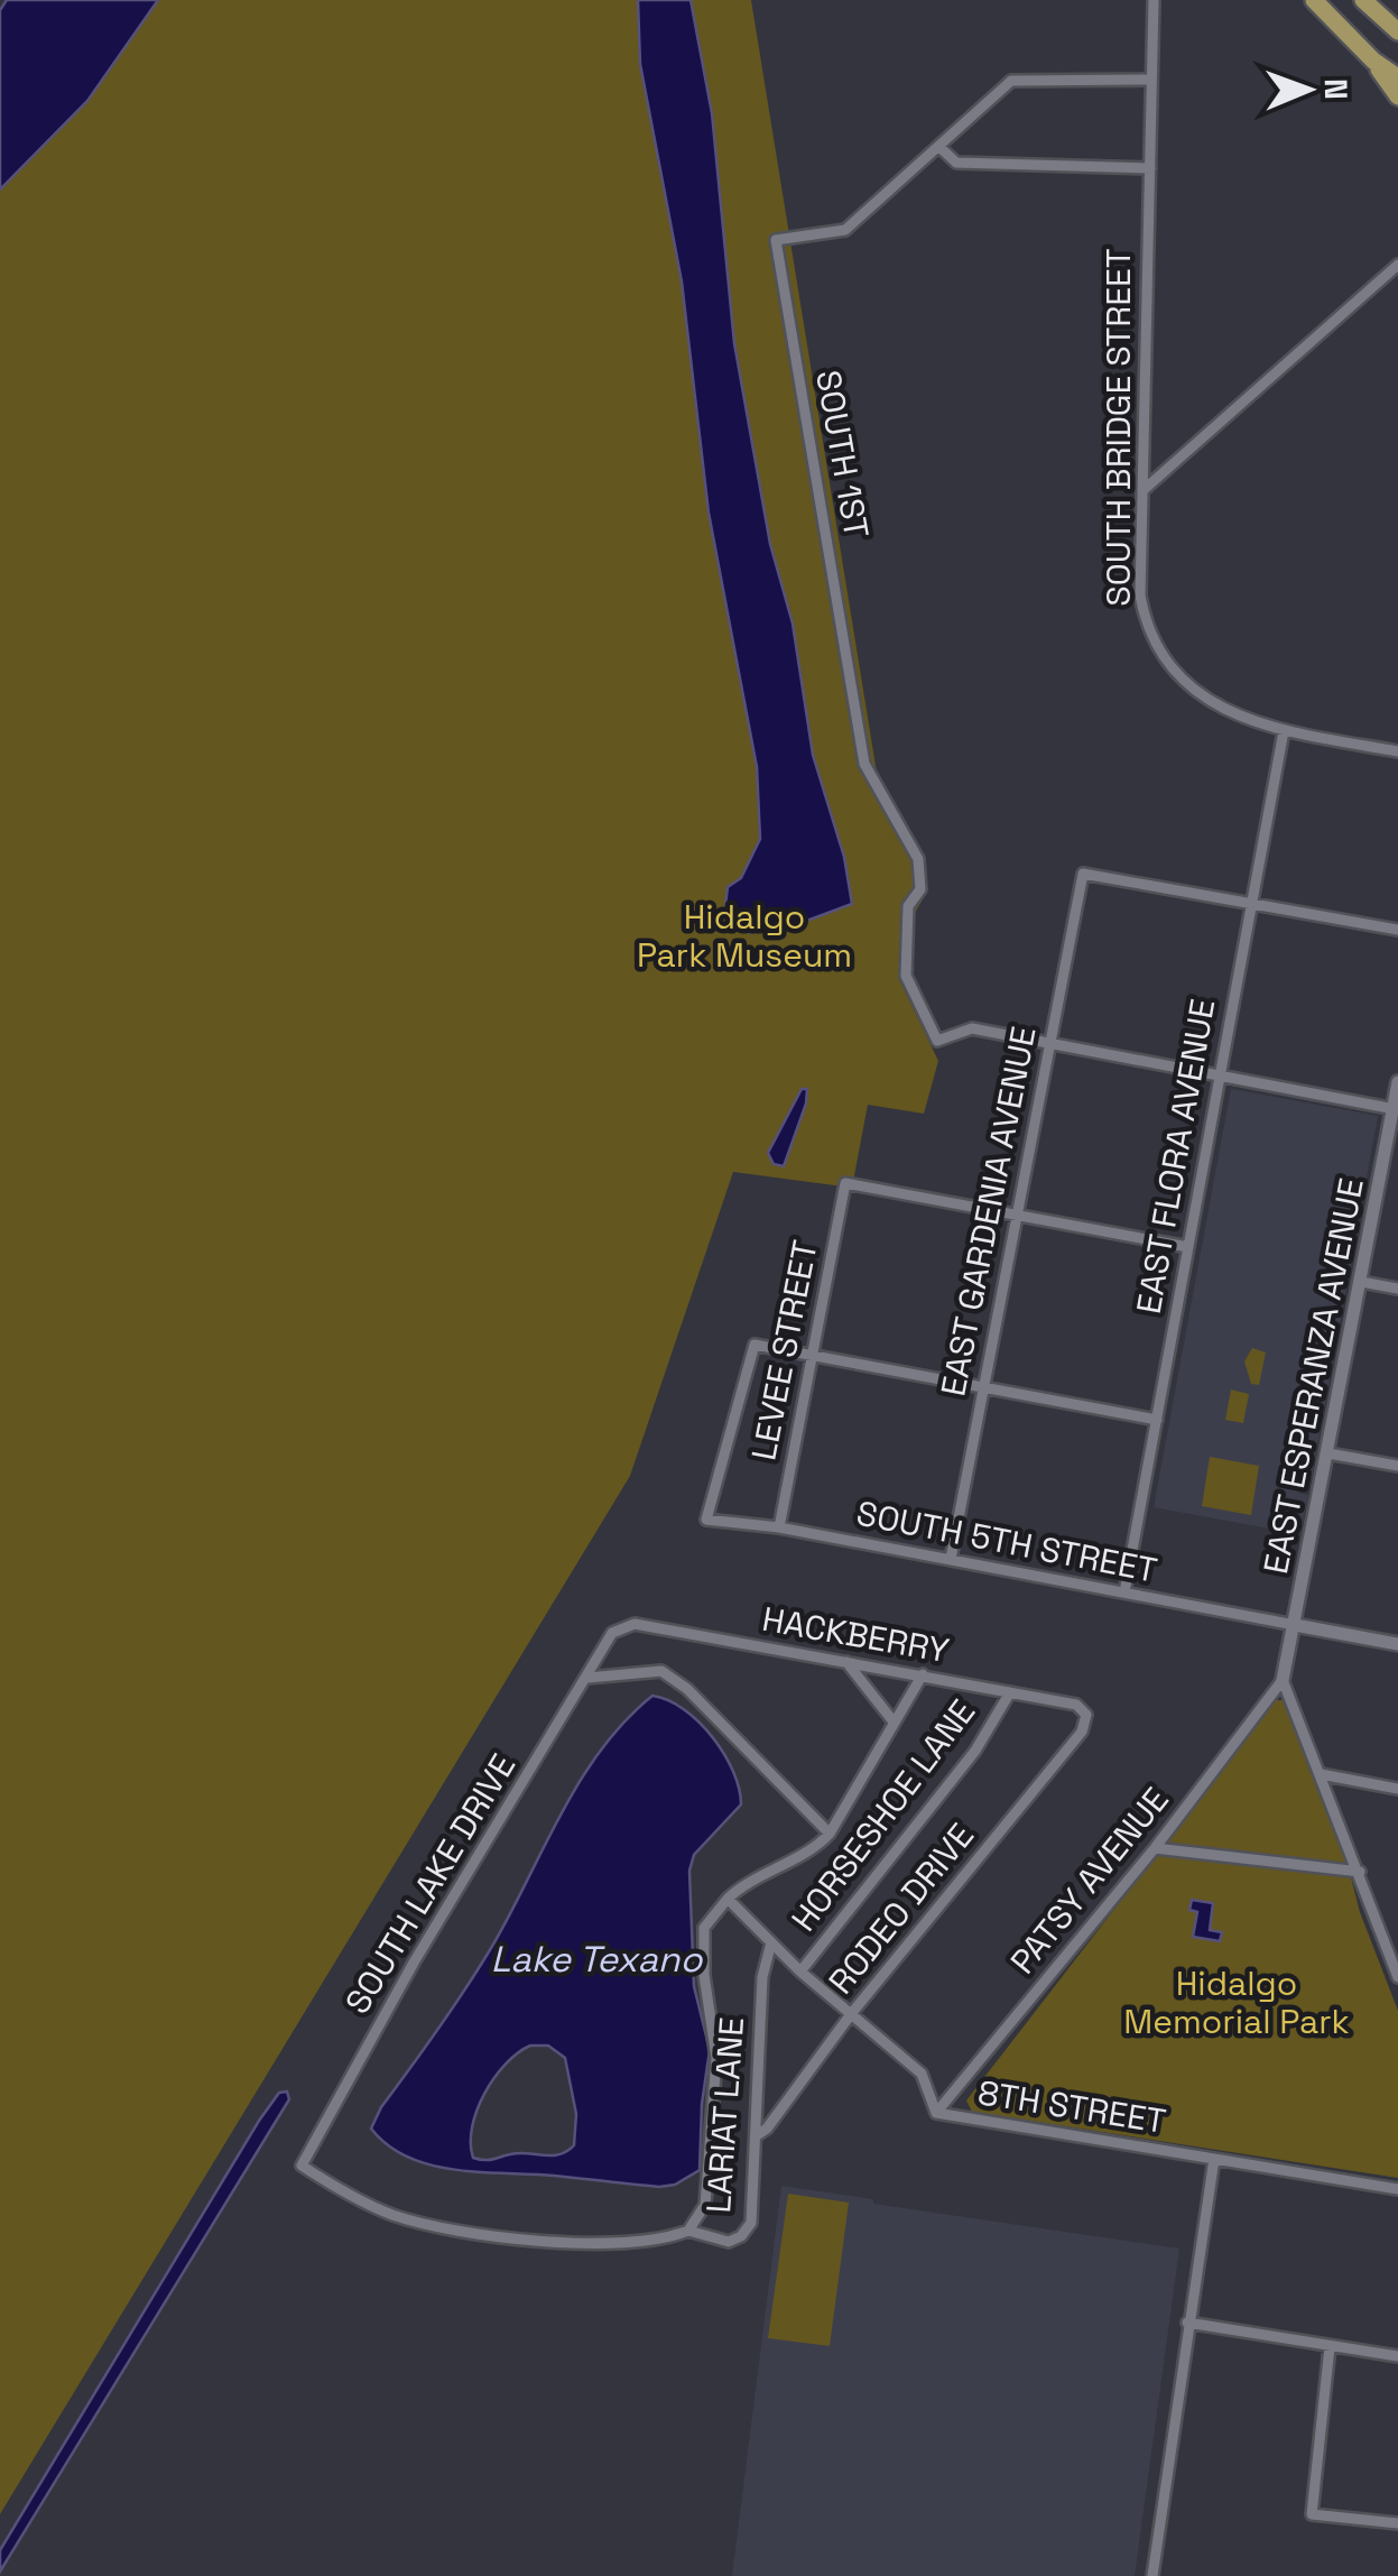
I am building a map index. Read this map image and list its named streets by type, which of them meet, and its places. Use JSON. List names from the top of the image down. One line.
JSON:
{"streets":{"street":["SOUTH BRIDGE STREET","SOUTH 1ST","EAST FLORA AVENUE","EAST GARDENIA AVENUE","LEVEE STREET","EAST ESPERANZA AVENUE","SOUTH 5TH STREET","HACKBERRY","HORSESHOE LANE","PATSY AVENUE","SOUTH LAKE DRIVE","RODEO DRIVE","8TH STREET","LARIAT LANE"]},"crossings":[["SOUTH BRIDGE STREET","SOUTH 1ST"],["SOUTH BRIDGE STREET","EAST FLORA AVENUE"],["SOUTH 1ST","EAST GARDENIA AVENUE"],["EAST FLORA AVENUE","EAST GARDENIA AVENUE"],["EAST FLORA AVENUE","SOUTH 5TH STREET"],["EAST GARDENIA AVENUE","LEVEE STREET"],["EAST GARDENIA AVENUE","SOUTH 5TH STREET"],["LEVEE STREET","SOUTH 5TH STREET"],["EAST ESPERANZA AVENUE","SOUTH 5TH STREET"],["EAST ESPERANZA AVENUE","PATSY AVENUE"],["HACKBERRY","HORSESHOE LANE"],["HACKBERRY","SOUTH LAKE DRIVE"],["HACKBERRY","RODEO DRIVE"],["HORSESHOE LANE","8TH STREET"],["PATSY AVENUE","8TH STREET"],["SOUTH LAKE DRIVE","LARIAT LANE"],["RODEO DRIVE","8TH STREET"],["RODEO DRIVE","LARIAT LANE"],["8TH STREET","LARIAT LANE"]],"water":["Lake Texano"],"parks":["Hidalgo Park Museum","Hidalgo Memorial Park"],"north":"right"}
